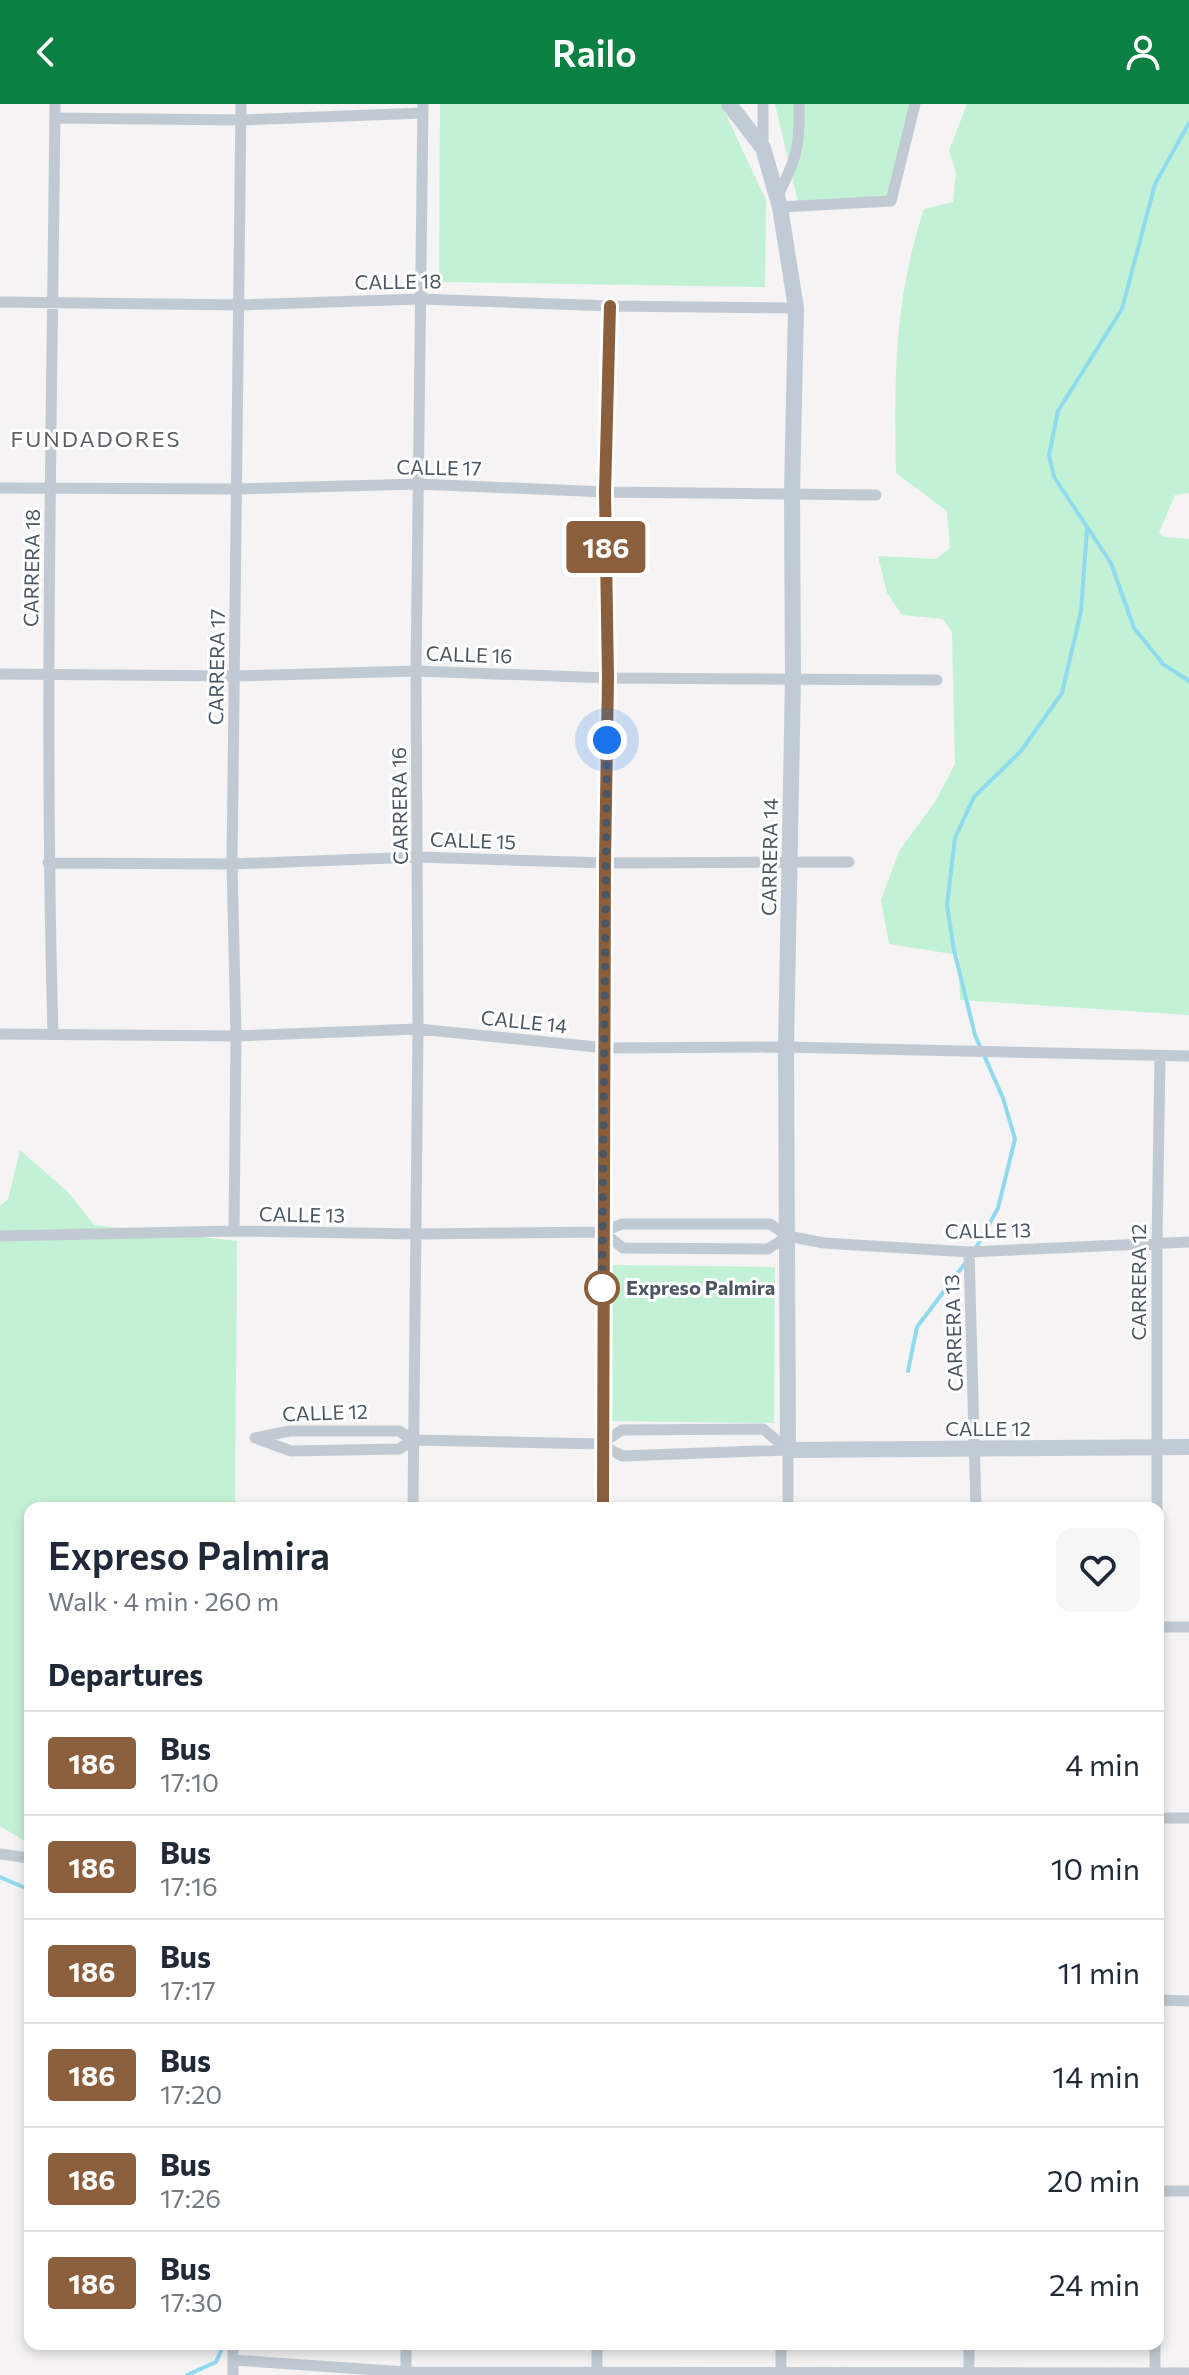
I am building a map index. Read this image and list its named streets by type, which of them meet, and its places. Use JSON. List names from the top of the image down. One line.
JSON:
{"streets":{"main road":["CARRERA 14","CALLE 12"],"street":["CALLE 18","CALLE 17","CARRERA 18","CALLE 16","CARRERA 17","CARRERA 16","CALLE 15","CALLE 14","CALLE 13","CARRERA 12","CARRERA 13"]},"crossings":[["CALLE 18","CARRERA 18"],["CALLE 18","CARRERA 17"],["CALLE 18","CARRERA 16"],["CALLE 18","CARRERA 14"],["CALLE 17","CARRERA 18"],["CALLE 17","CARRERA 17"],["CALLE 17","CARRERA 16"],["CALLE 17","CARRERA 14"],["CARRERA 18","CALLE 16"],["CARRERA 18","CALLE 15"],["CARRERA 18","CALLE 14"],["CALLE 16","CARRERA 17"],["CALLE 16","CARRERA 16"],["CALLE 16","CARRERA 14"],["CARRERA 17","CALLE 15"],["CARRERA 17","CALLE 14"],["CARRERA 17","CALLE 13"],["CARRERA 16","CALLE 15"],["CARRERA 16","CALLE 14"],["CARRERA 16","CALLE 13"],["CARRERA 16","CALLE 12"],["CALLE 15","CARRERA 14"],["CARRERA 14","CALLE 14"],["CARRERA 14","CALLE 13"],["CARRERA 14","CALLE 12"],["CALLE 14","CARRERA 12"],["CALLE 13","CARRERA 12"],["CALLE 13","CARRERA 13"],["CARRERA 12","CALLE 12"],["CARRERA 13","CALLE 12"]],"districts":["FUNDADORES"],"places":["Expreso Palmira"],"lines":["bus line 186"],"page":{"header":"Railo","on_map":"186","heading":[["Expreso Palmira","Walk · 4 min · 260 m"],"Departures"],"list":[{"mark":"186","name":"Bus","note":"17:10","value":"4 min"},{"mark":"186","name":"Bus","note":"17:16","value":"10 min"},{"mark":"186","name":"Bus","note":"17:17","value":"11 min"},{"mark":"186","name":"Bus","note":"17:20","value":"14 min"},{"mark":"186","name":"Bus","note":"17:26","value":"20 min"},{"mark":"186","name":"Bus","note":"17:30","value":"24 min"}]}}
